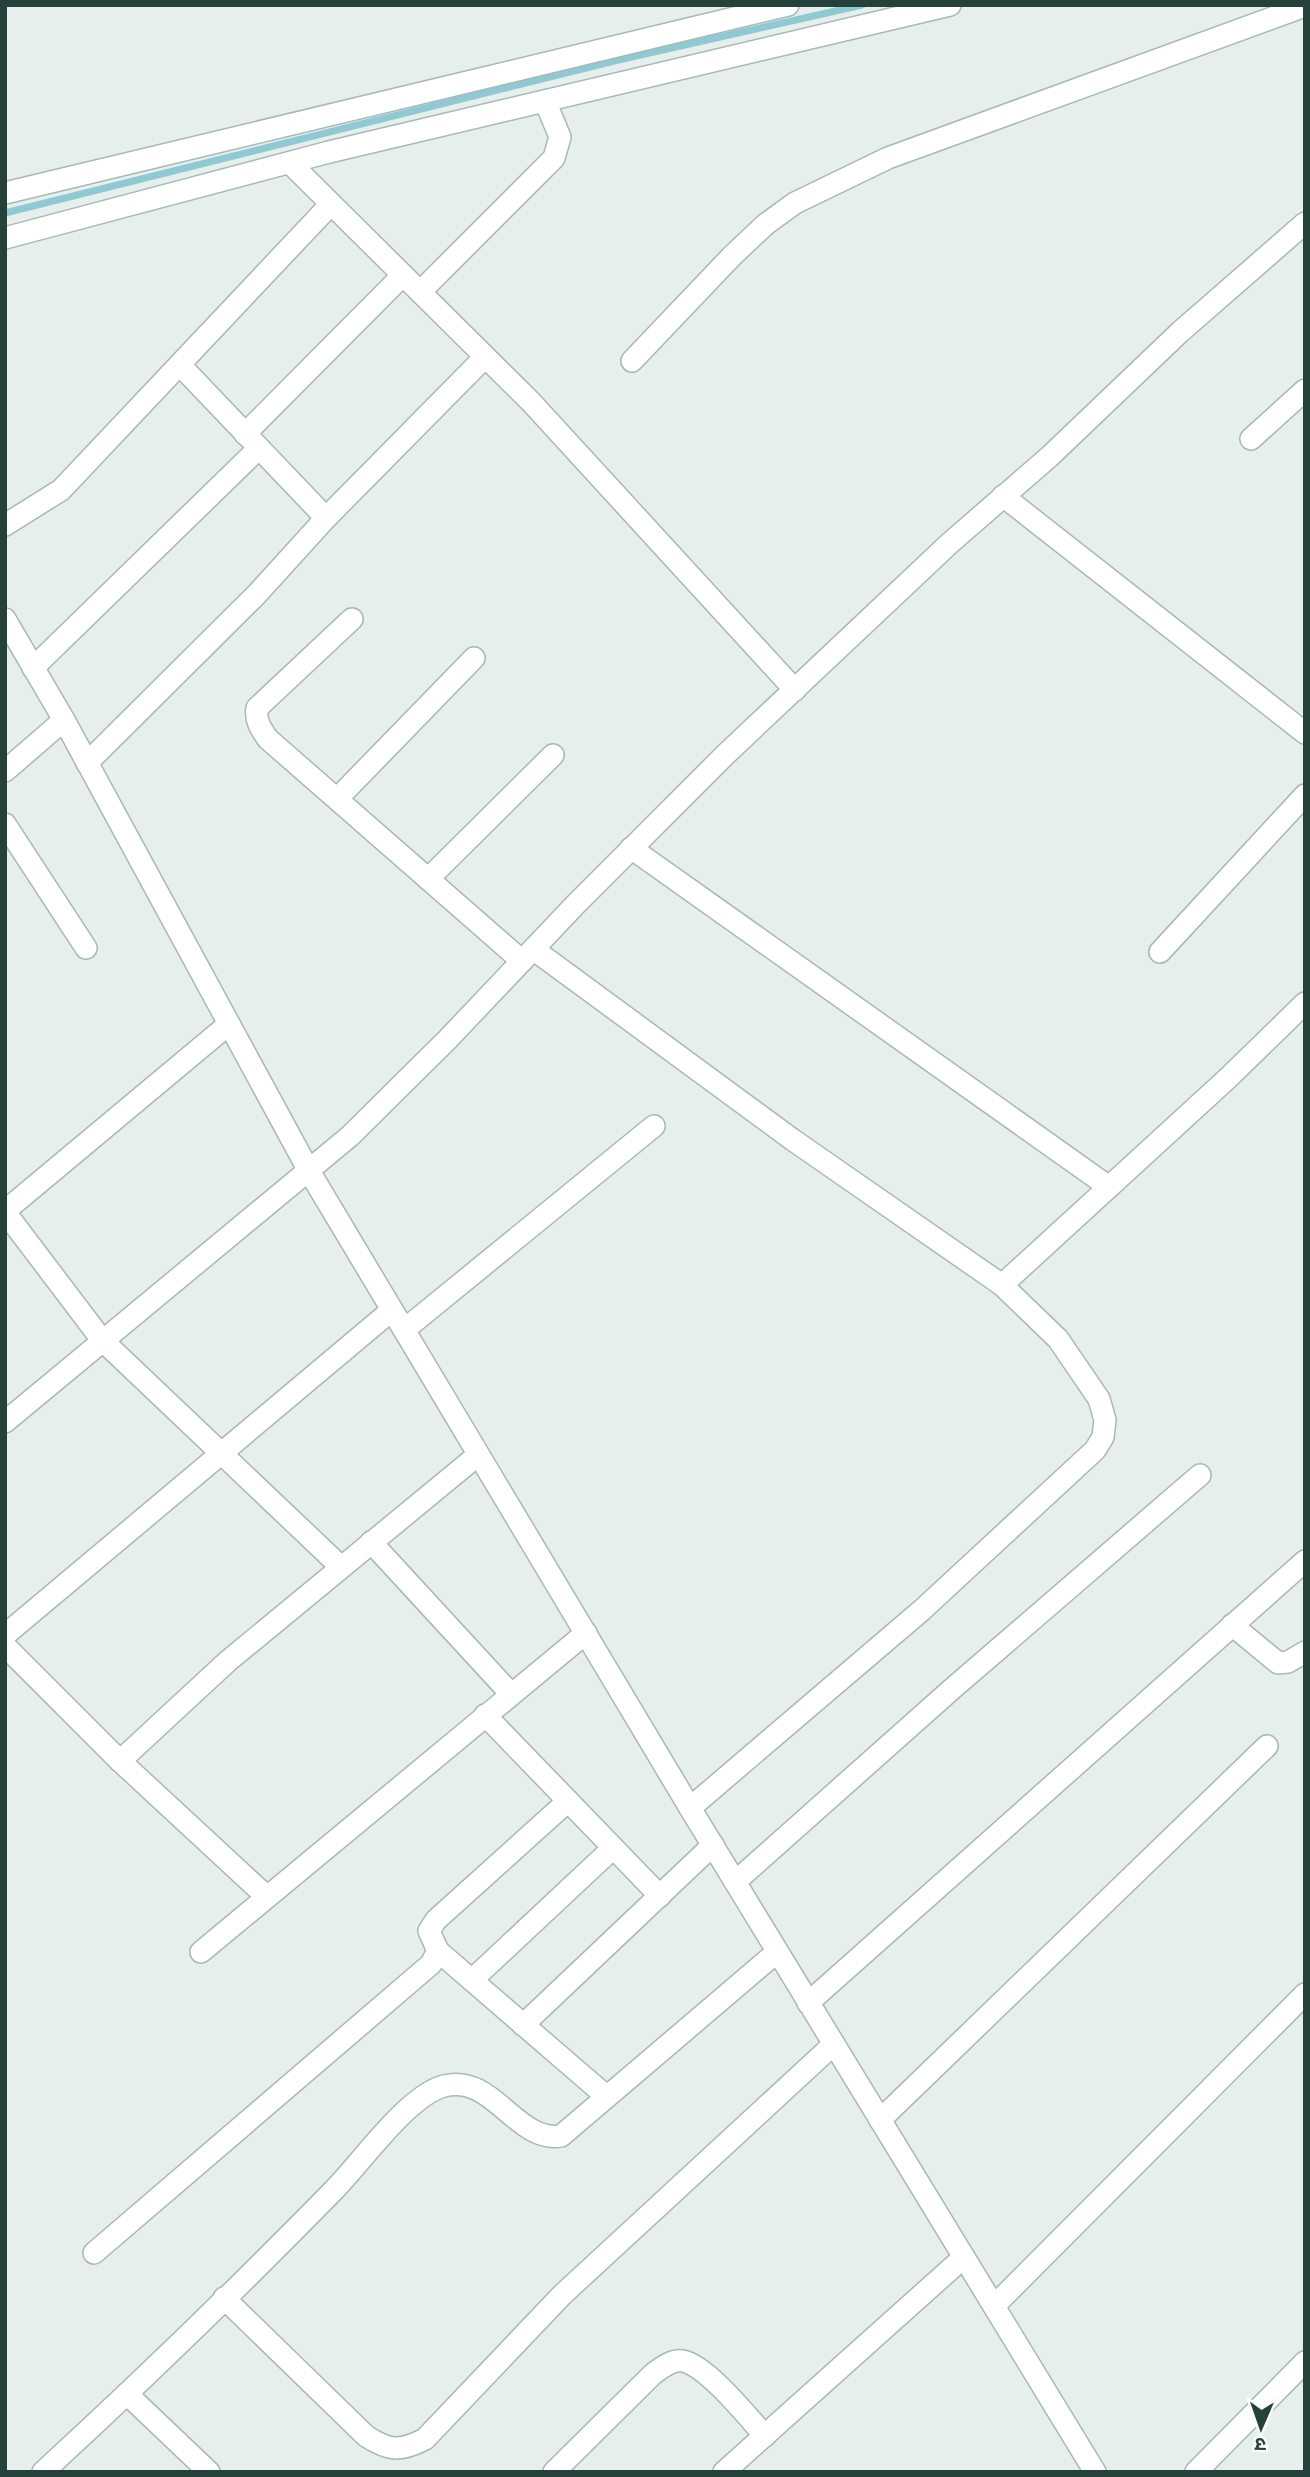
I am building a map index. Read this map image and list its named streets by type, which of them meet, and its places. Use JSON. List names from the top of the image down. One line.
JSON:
{"north":"bottom"}
